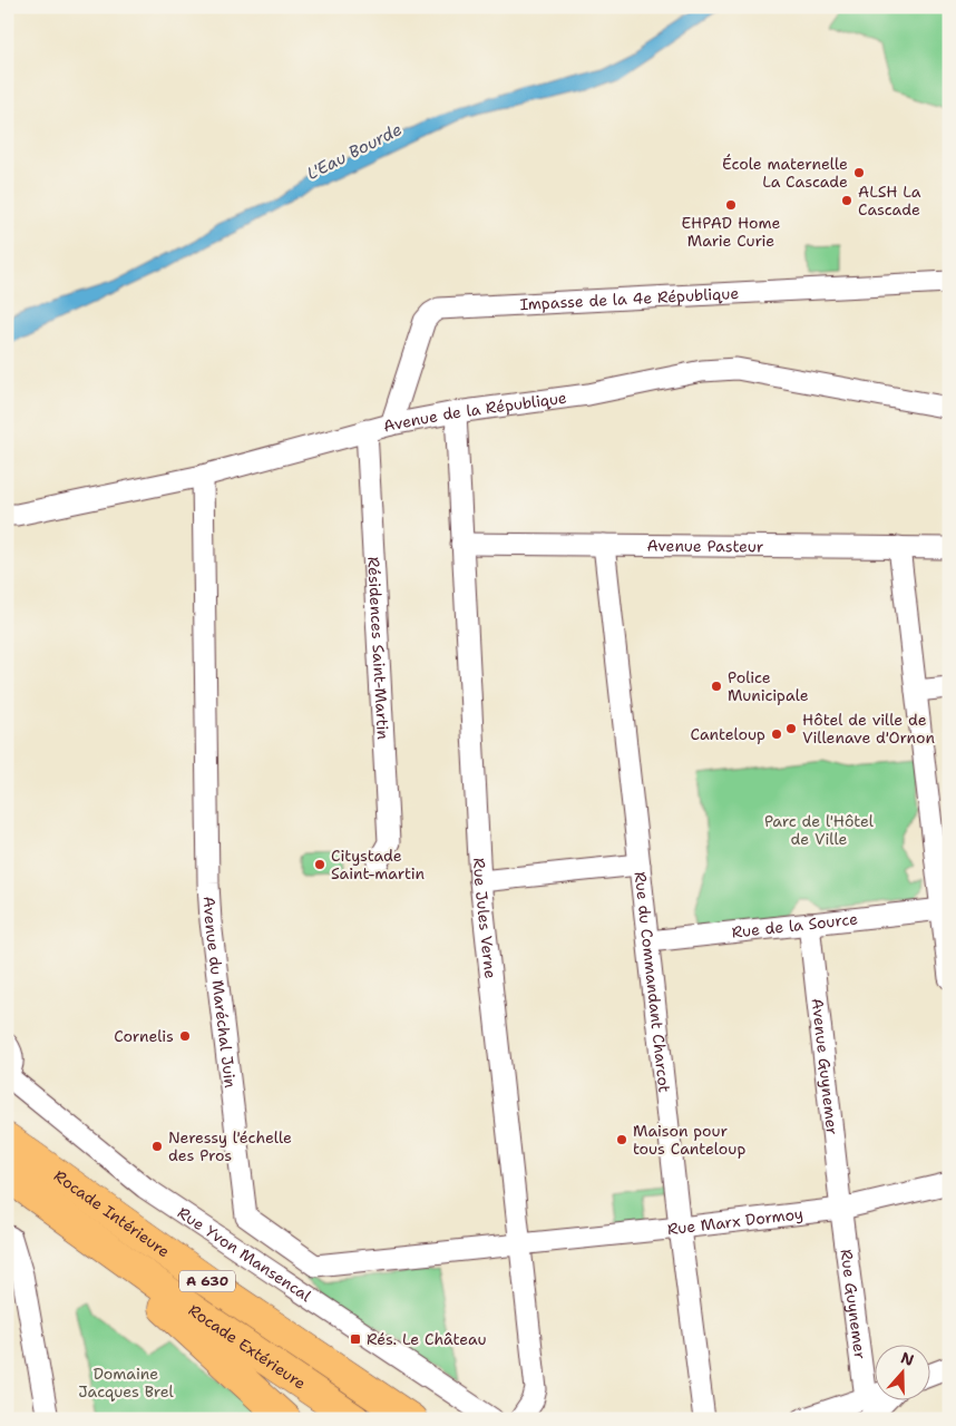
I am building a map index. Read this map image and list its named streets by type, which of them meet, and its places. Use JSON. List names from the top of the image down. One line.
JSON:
{"streets":{"highway":["Rocade Intérieure","A 630","Rocade Extérieure"],"street":["Impasse de la 4e République","Avenue de la République","Avenue Pasteur","Résidences Saint-Martin","Rue Jules Verne","Rue de la Source","Rue du Commandant Charcot","Avenue du Maréchal Juin","Avenue Guynemer","Rue Marx Dormoy","Rue Yvon Mansencal","Rue Guynemer"]},"crossings":[["Impasse de la 4e République","Avenue de la République"],["Avenue de la République","Résidences Saint-Martin"],["Avenue de la République","Rue Jules Verne"],["Avenue de la République","Avenue du Maréchal Juin"],["Avenue Pasteur","Rue Jules Verne"],["Avenue Pasteur","Rue du Commandant Charcot"],["Rue Jules Verne","Avenue du Maréchal Juin"],["Rue Jules Verne","Rue Marx Dormoy"],["Rue de la Source","Rue du Commandant Charcot"],["Rue de la Source","Avenue Guynemer"],["Rue du Commandant Charcot","Rue Marx Dormoy"],["Avenue du Maréchal Juin","Rue Marx Dormoy"],["Avenue Guynemer","Rue Marx Dormoy"],["Avenue Guynemer","Rue Guynemer"],["Rue Marx Dormoy","Rue Guynemer"]],"water":["L'Eau Bourde"],"parks":["Parc de l'Hôtel de Ville","Domaine Jacques Brel"],"places":{"other":["École maternelle La Cascade","ALSH La Cascade","EHPAD Home Marie Curie","Police Municipale","Hôtel de ville de Villenave d'Ornon","Canteloup","Citystade Saint-martin","Cornelis","Maison pour tous Canteloup","Neressy l'échelle des Pros"],"transit":["Rés. Le Château"]},"north":"top"}
